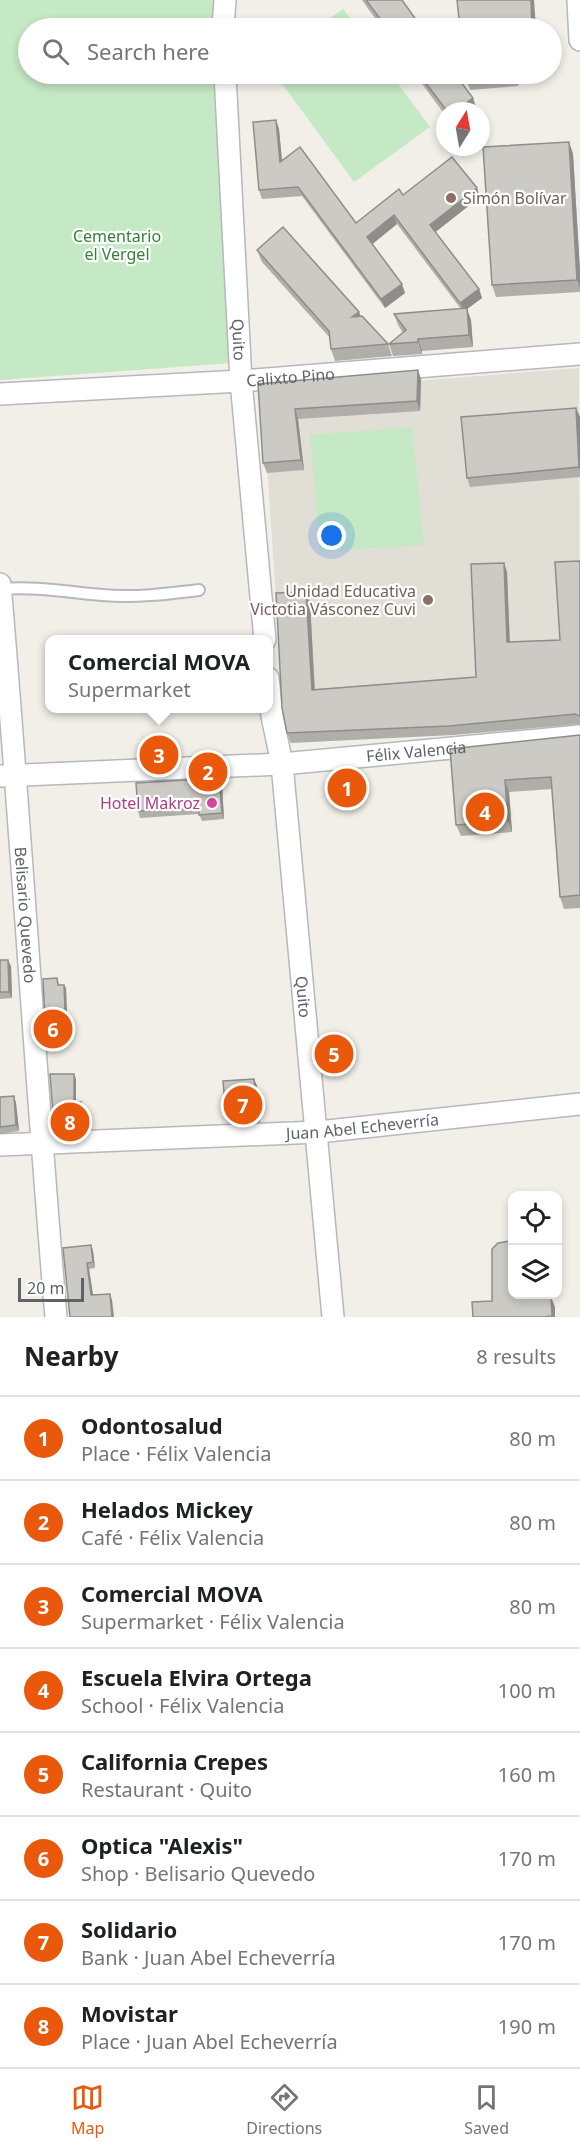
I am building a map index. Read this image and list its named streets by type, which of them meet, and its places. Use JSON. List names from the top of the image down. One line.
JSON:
{"streets":{"street":["Quito","Calixto Pino","Félix Valencia","Belisario Quevedo","Juan Abel Echeverría"]},"crossings":[["Quito","Calixto Pino"],["Quito","Félix Valencia"],["Quito","Juan Abel Echeverría"],["Félix Valencia","Belisario Quevedo"],["Belisario Quevedo","Juan Abel Echeverría"]],"parks":["Cementario el Vergel"],"places":["Simón Bolívar","Unidad Educativa Victotia Vásconez Cuvi","Hotel Makroz"],"scale_bar":"20 m","north":"top","page":{"search":"Search here","popup":["Comercial MOVA","Supermarket"],"pins":["3","2","1","4","6","5","7","8"],"scale":"20 m","heading":["Nearby","8 results"],"list":[{"mark":"1","name":"Odontosalud","note":"Place · Félix Valencia","value":"80 m"},{"mark":"2","name":"Helados Mickey","note":"Café · Félix Valencia","value":"80 m"},{"mark":"3","name":"Comercial MOVA","note":"Supermarket · Félix Valencia","value":"80 m"},{"mark":"4","name":"Escuela Elvira Ortega","note":"School · Félix Valencia","value":"100 m"},{"mark":"5","name":"California Crepes","note":"Restaurant · Quito","value":"160 m"},{"mark":"6","name":"Optica \"Alexis\"","note":"Shop · Belisario Quevedo","value":"170 m"},{"mark":"7","name":"Solidario","note":"Bank · Juan Abel Echeverría","value":"170 m"},{"mark":"8","name":"Movistar","note":"Place · Juan Abel Echeverría","value":"190 m"}],"nav":["Map","Directions","Saved"]}}
